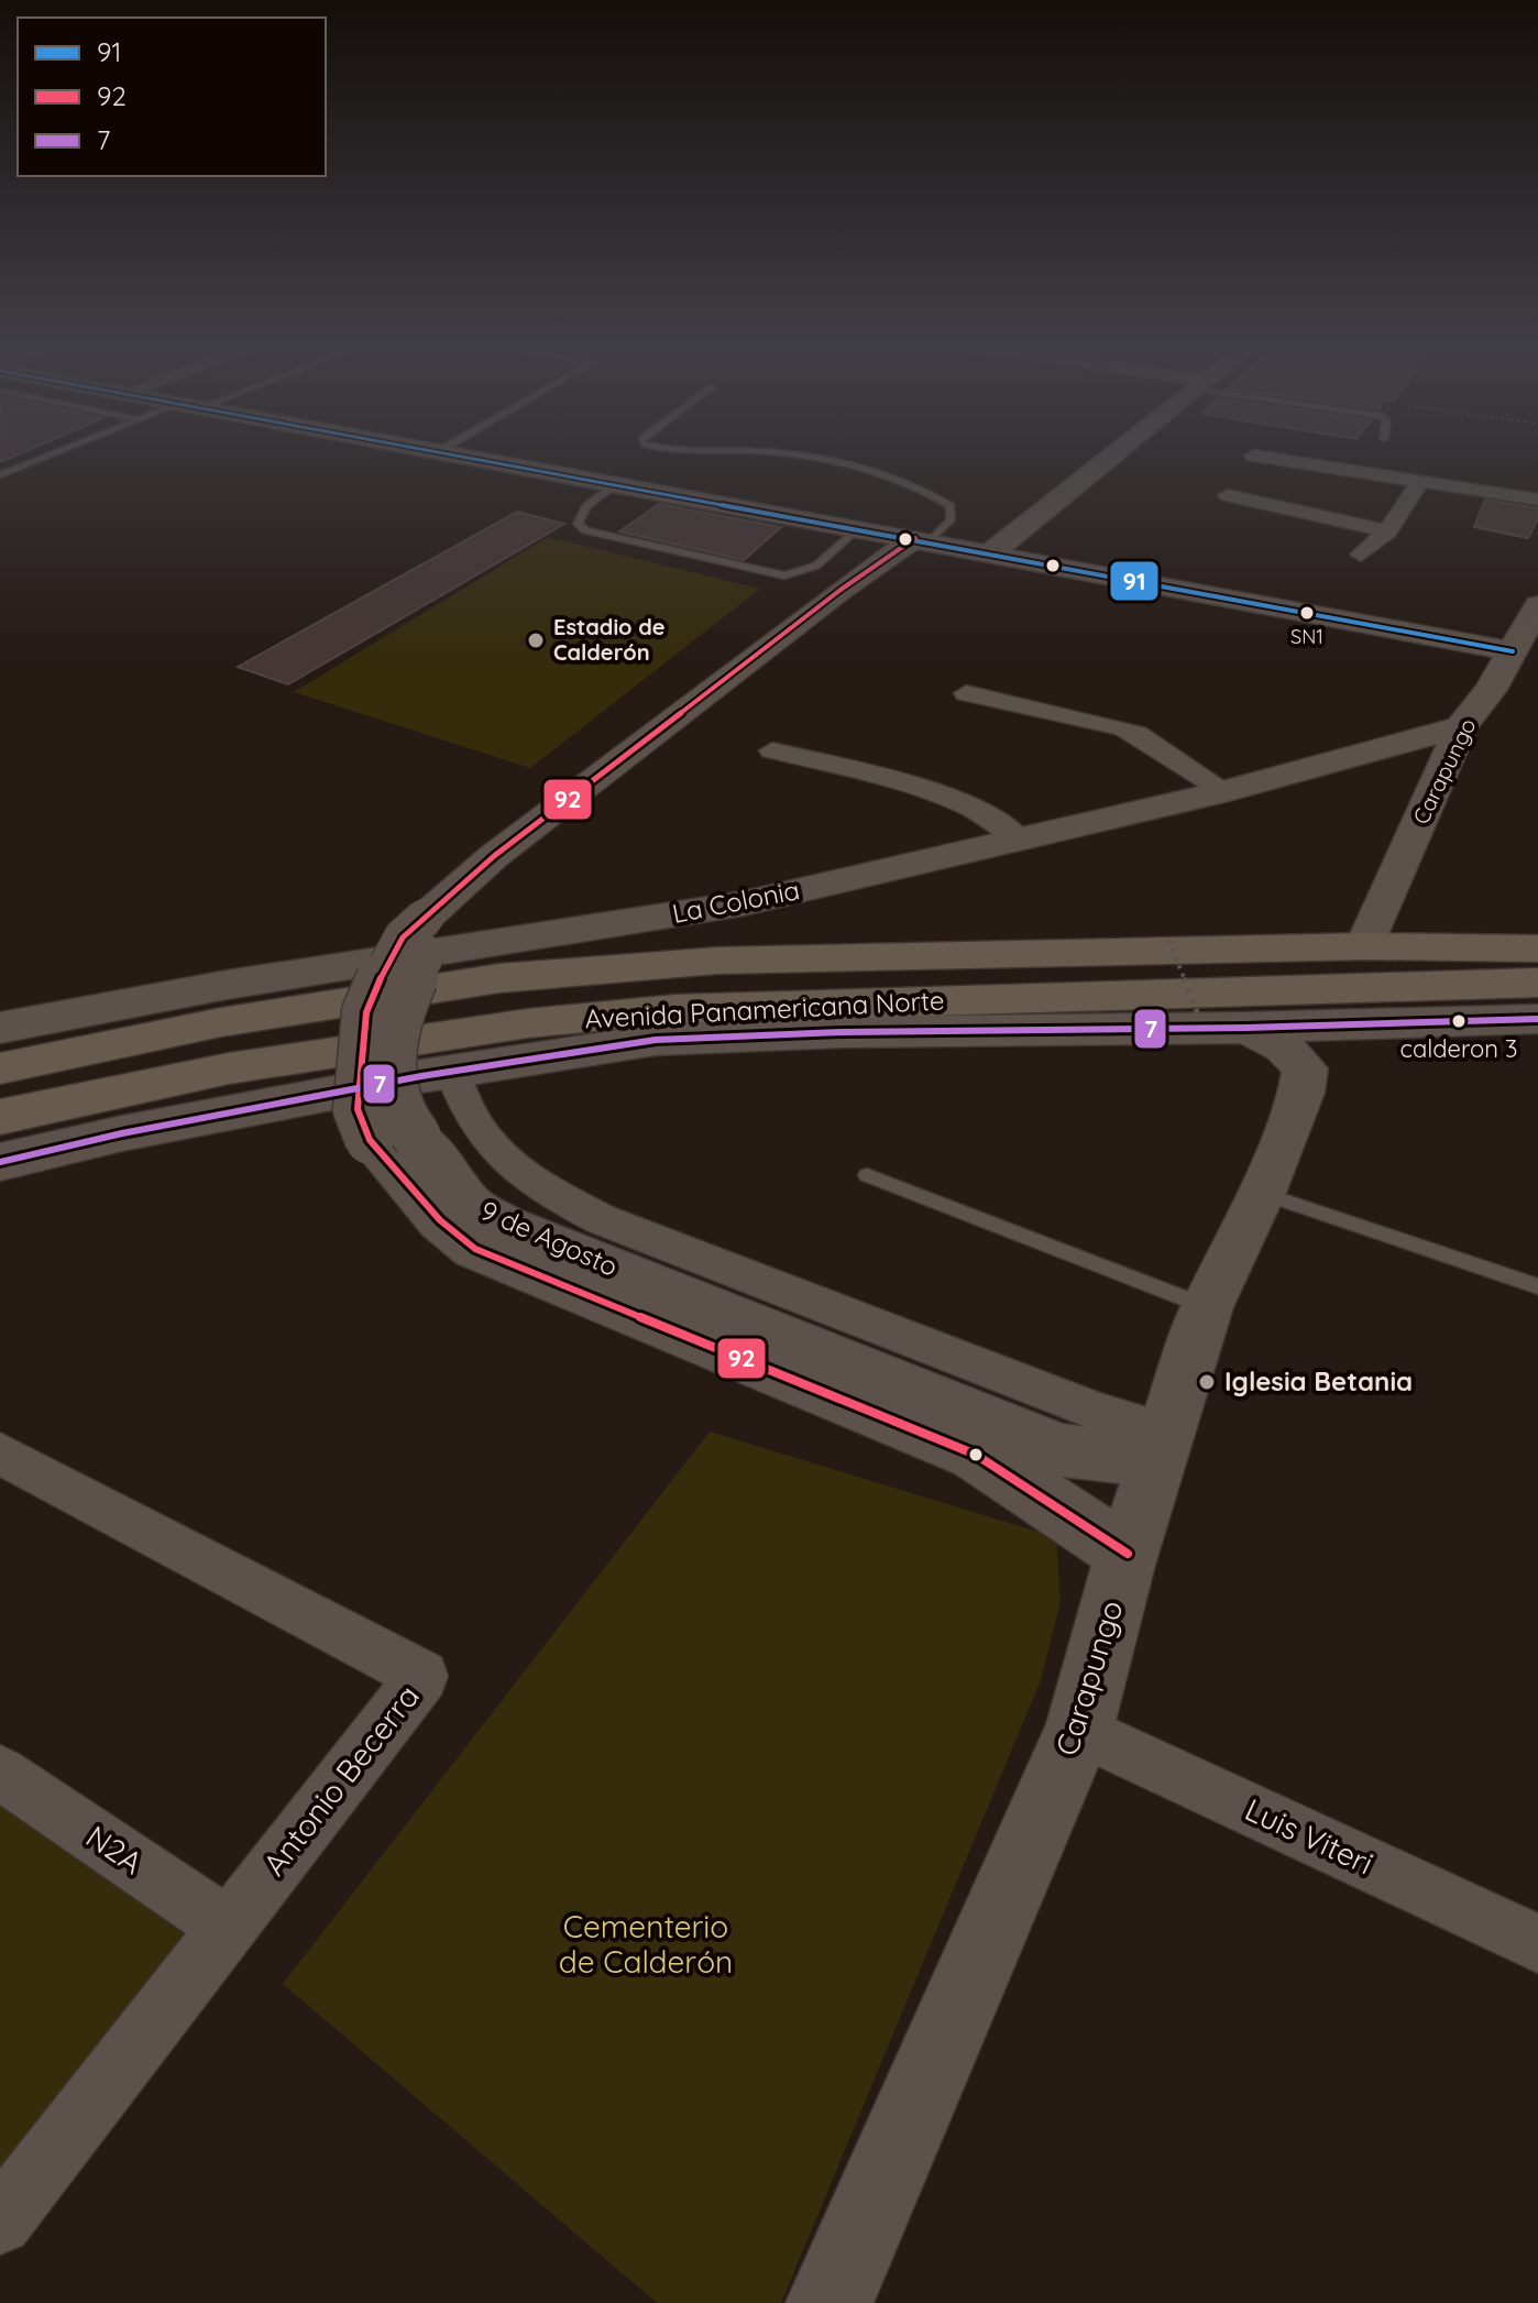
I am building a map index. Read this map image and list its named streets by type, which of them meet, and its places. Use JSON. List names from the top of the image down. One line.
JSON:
{"streets":{"highway":["Avenida Panamericana Norte"],"main road":["Carapungo","La Colonia","9 de Agosto"],"street":["Antonio Becerra","Luis Viteri","N2A"]},"crossings":[["Carapungo","La Colonia"],["Carapungo","Avenida Panamericana Norte"],["Carapungo","9 de Agosto"],["Carapungo","Luis Viteri"],["Antonio Becerra","N2A"]],"parks":["Cementerio de Calderón"],"places":["SN1","Estadio de Calderón","calderon 3","Iglesia Betania"],"lines":["transit line 91","transit line 92","transit line 7"],"legend":["91","92","7"]}
